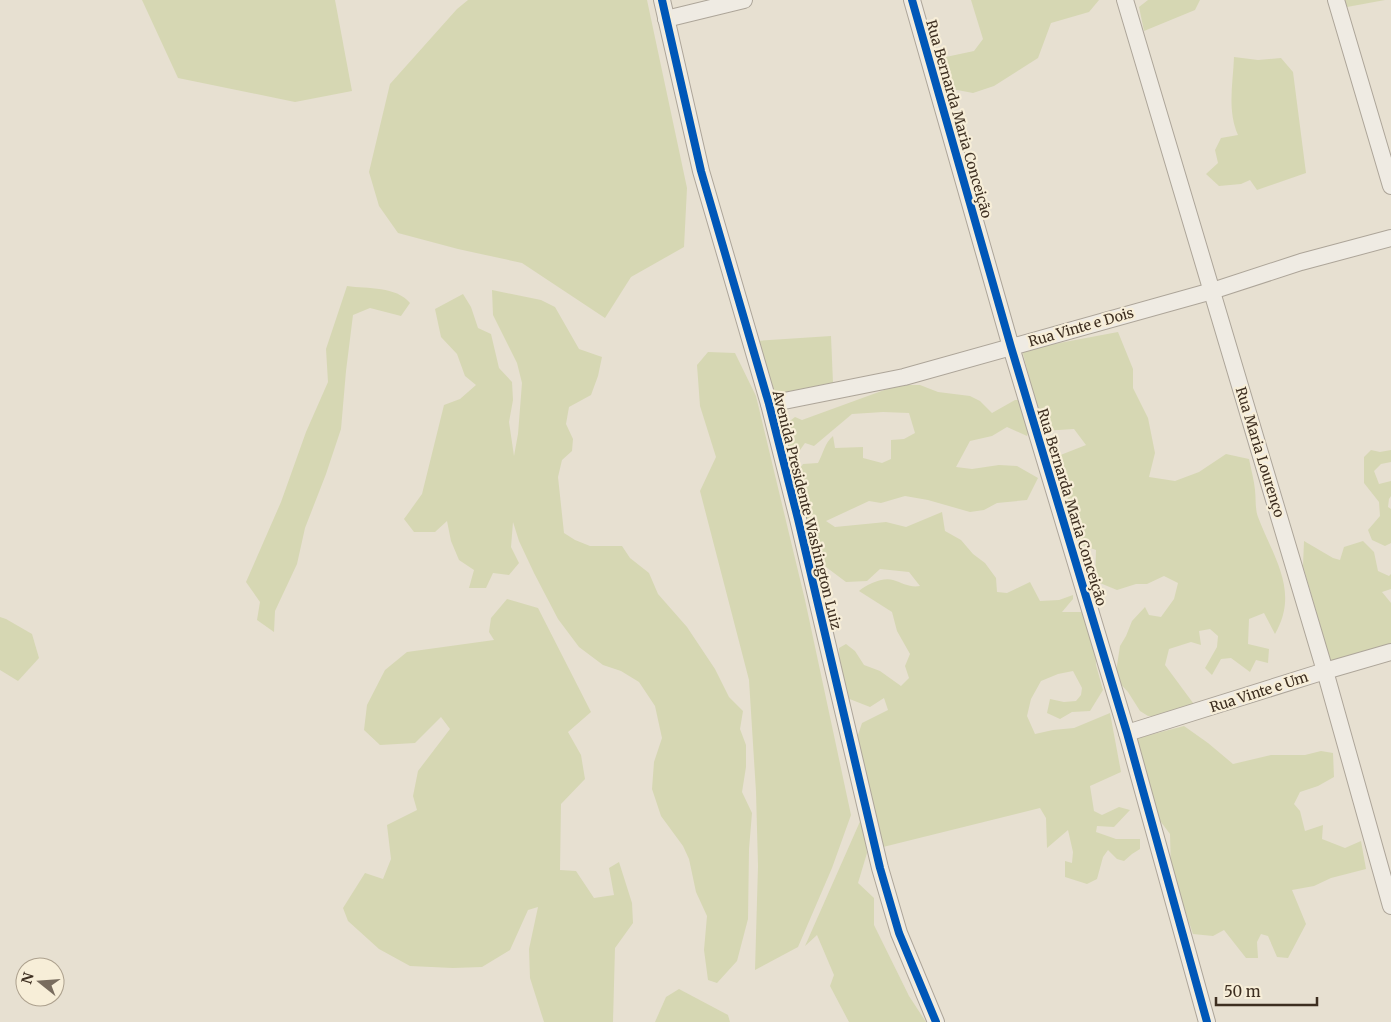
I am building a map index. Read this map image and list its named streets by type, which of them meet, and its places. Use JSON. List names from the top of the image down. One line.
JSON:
{"streets":{"street":["Rua Bernarda Maria Conceição","Rua Vinte e Dois","Rua Maria Lourenço","Avenida Presidente Washington Luiz","Rua Vinte e Um"]},"crossings":[["Rua Bernarda Maria Conceição","Rua Vinte e Dois"],["Rua Bernarda Maria Conceição","Rua Vinte e Um"],["Rua Vinte e Dois","Rua Maria Lourenço"],["Rua Vinte e Dois","Avenida Presidente Washington Luiz"],["Rua Maria Lourenço","Rua Vinte e Um"]],"scale_bar":"50 m","north":"left"}
